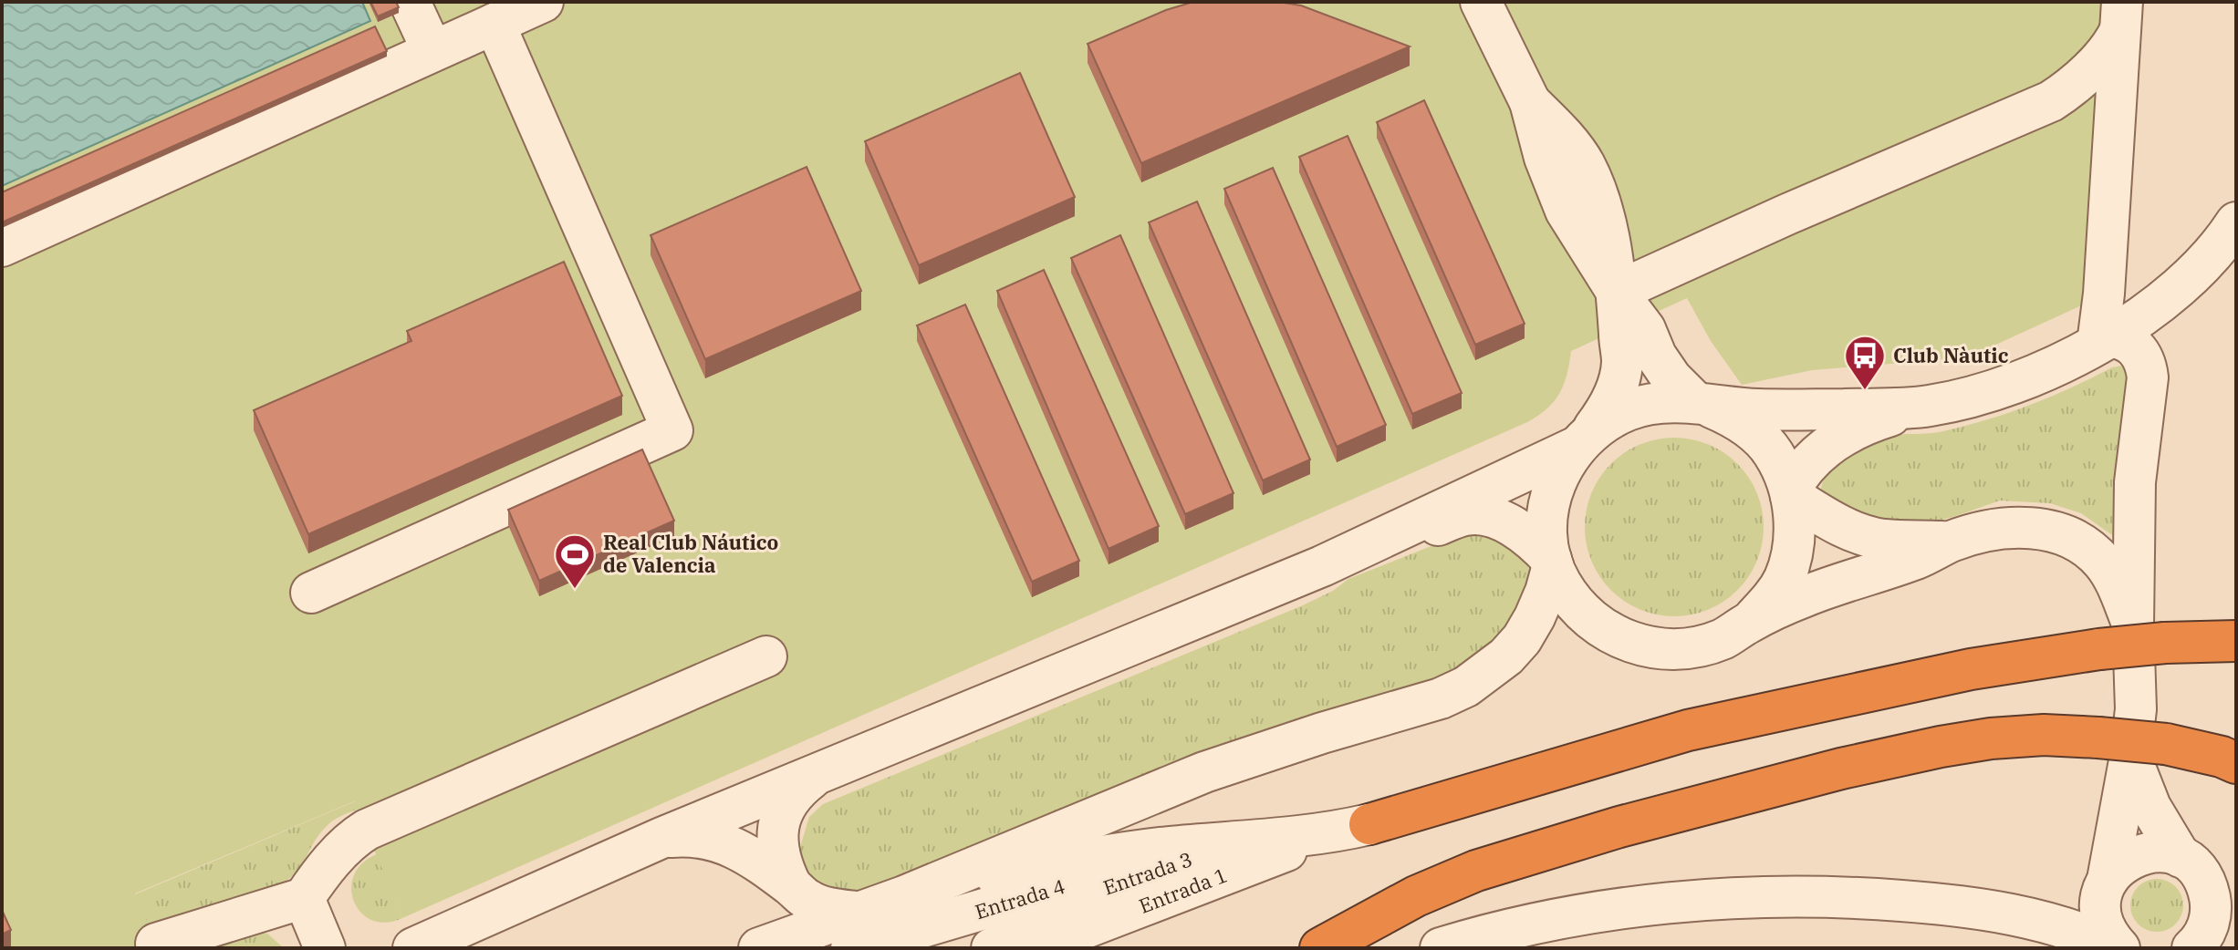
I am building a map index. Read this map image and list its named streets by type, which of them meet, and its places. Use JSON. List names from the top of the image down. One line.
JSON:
{"streets":{"street":["Entrada 3","Entrada 1","Entrada 4"]},"places":{"bus stop":["Club Nàutic"],"sports":["Real Club Náutico de Valencia"]}}
